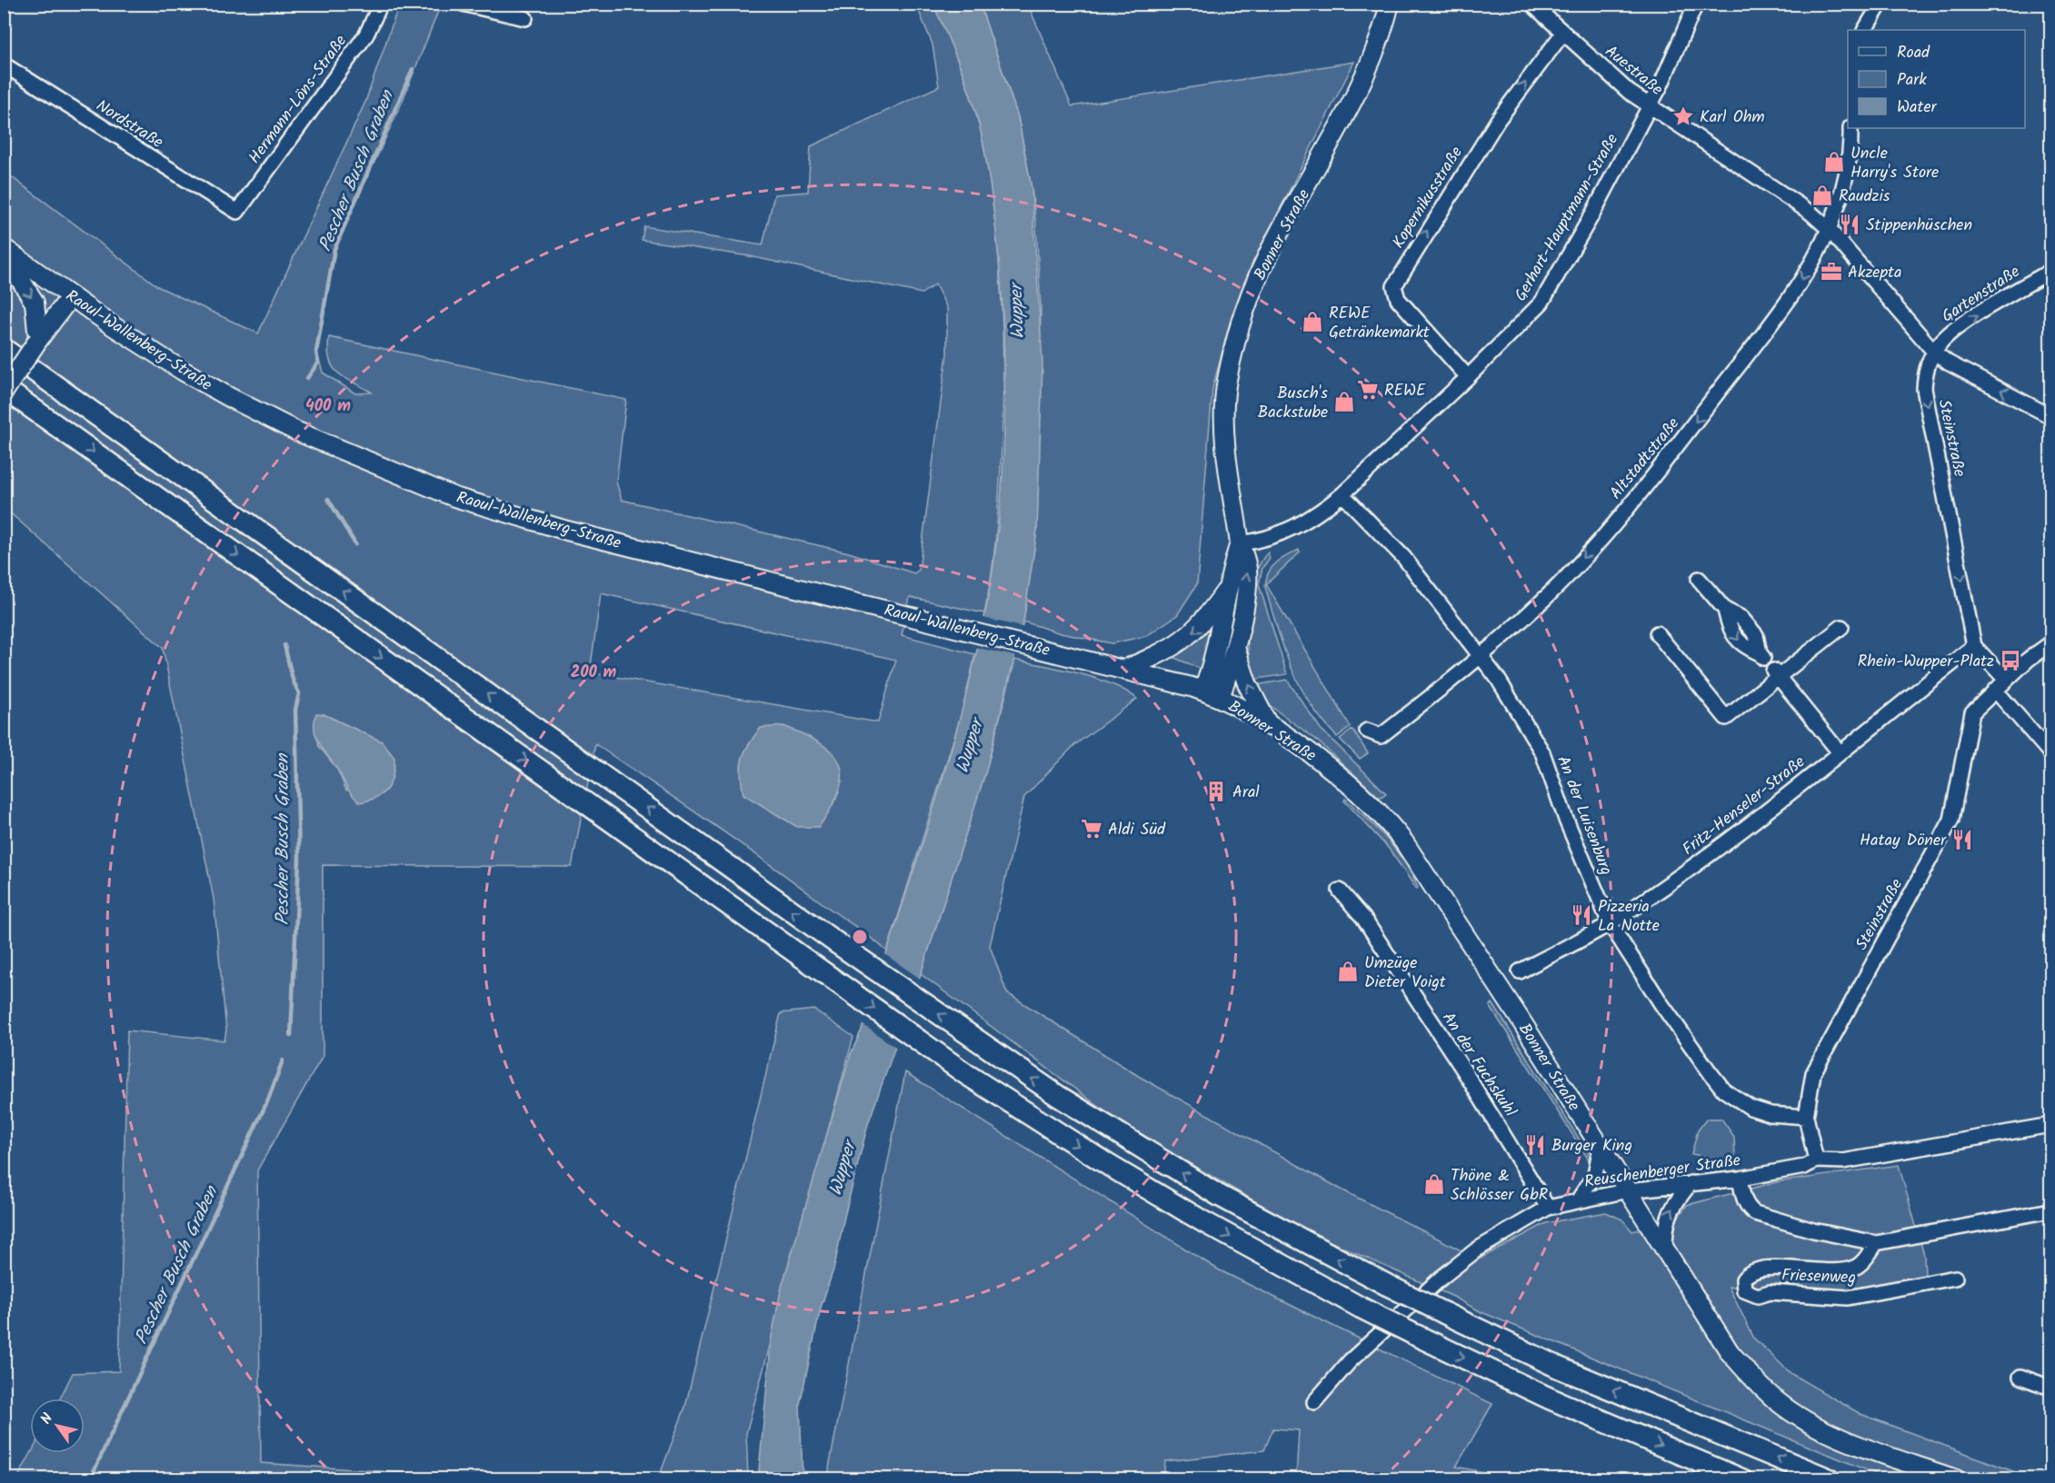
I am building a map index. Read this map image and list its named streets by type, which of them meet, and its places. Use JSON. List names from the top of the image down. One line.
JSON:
{"streets":{"main road":["Bonner Straße","Raoul-Wallenberg-Straße"],"street":["Auestraße","Hermann-Löns-Straße","Nordstraße","Kopernikusstraße","Gerhart-Hauptmann-Straße","Gartenstraße","Steinstraße","Altstadtstraße","Fritz-Henseler-Straße","An der Luisenburg","An der Fuchskuhl","Reuschenberger Straße","Friesenweg"]},"crossings":[["Auestraße","Kopernikusstraße"],["Auestraße","Gerhart-Hauptmann-Straße"],["Auestraße","Altstadtstraße"],["Hermann-Löns-Straße","Nordstraße"],["Kopernikusstraße","Gerhart-Hauptmann-Straße"],["Gerhart-Hauptmann-Straße","Bonner Straße"],["Gerhart-Hauptmann-Straße","An der Luisenburg"],["Bonner Straße","Raoul-Wallenberg-Straße"],["Bonner Straße","Reuschenberger Straße"],["Gartenstraße","Steinstraße"],["Steinstraße","Fritz-Henseler-Straße"],["Steinstraße","An der Luisenburg"],["Steinstraße","Reuschenberger Straße"],["Altstadtstraße","An der Luisenburg"],["Fritz-Henseler-Straße","An der Luisenburg"],["An der Fuchskuhl","Reuschenberger Straße"]],"one_way":["Kopernikusstraße","Gartenstraße","Altstadtstraße"],"water":["Pescher Busch Graben","Wupper"],"places":{"place":["Karl Ohm"],"shop":["Uncle Harry's Store","Raudzis","REWE Getränkemarkt","Busch's Backstube","Umzüge Dieter Voigt","Thöne & Schlösser GbR"],"restaurant":["Stippenhüschen","Hatay Döner","Pizzeria La Notte","Burger King"],"office":["Akzepta"],"supermarket":["REWE","Aldi Süd"],"bus stop":["Rhein-Wupper-Platz"],"building":["Aral"]},"legend":["Road","Park","Water"],"north":"top left","rings":["400 m","200 m"]}
